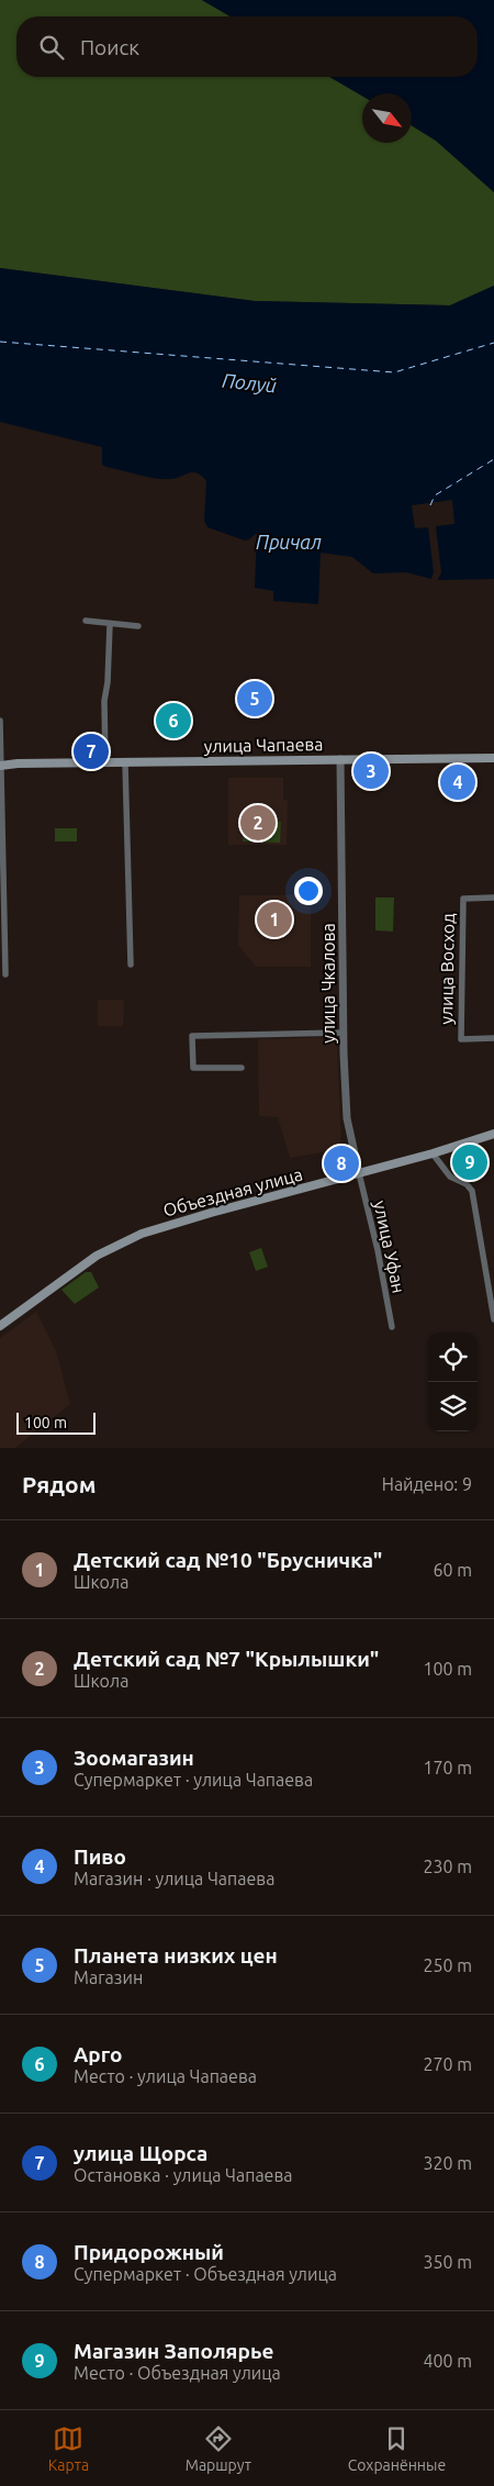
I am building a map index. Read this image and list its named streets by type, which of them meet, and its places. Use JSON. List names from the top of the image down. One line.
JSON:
{"streets":{"main road":["улица Чапаева","Объездная улица"],"street":["улица Восход","улица Чкалова","улица Уфан"]},"crossings":[["улица Чапаева","улица Чкалова"],["улица Чкалова","Объездная улица"],["улица Чкалова","улица Уфан"],["Объездная улица","улица Уфан"]],"water":["Полуй","Причал"],"scale_bar":"100 m","north":"bottom right","page":{"search":"Поиск","pins":["5","6","7","3","4","2","1","9","8"],"scale":"100 m","heading":["Рядом","Найдено: 9"],"list":[{"mark":"1","name":"Детский сад №10 \"Брусничка\"","note":"Школа","value":"60 m"},{"mark":"2","name":"Детский сад №7 \"Крылышки\"","note":"Школа","value":"100 m"},{"mark":"3","name":"Зоомагазин","note":"Супермаркет · улица Чапаева","value":"170 m"},{"mark":"4","name":"Пиво","note":"Магазин · улица Чапаева","value":"230 m"},{"mark":"5","name":"Планета низких цен","note":"Магазин","value":"250 m"},{"mark":"6","name":"Арго","note":"Место · улица Чапаева","value":"270 m"},{"mark":"7","name":"улица Щорса","note":"Остановка · улица Чапаева","value":"320 m"},{"mark":"8","name":"Придорожный","note":"Супермаркет · Объездная улица","value":"350 m"},{"mark":"9","name":"Магазин Заполярье","note":"Место · Объездная улица","value":"400 m"}],"nav":["Карта","Маршрут","Сохранённые"]}}
